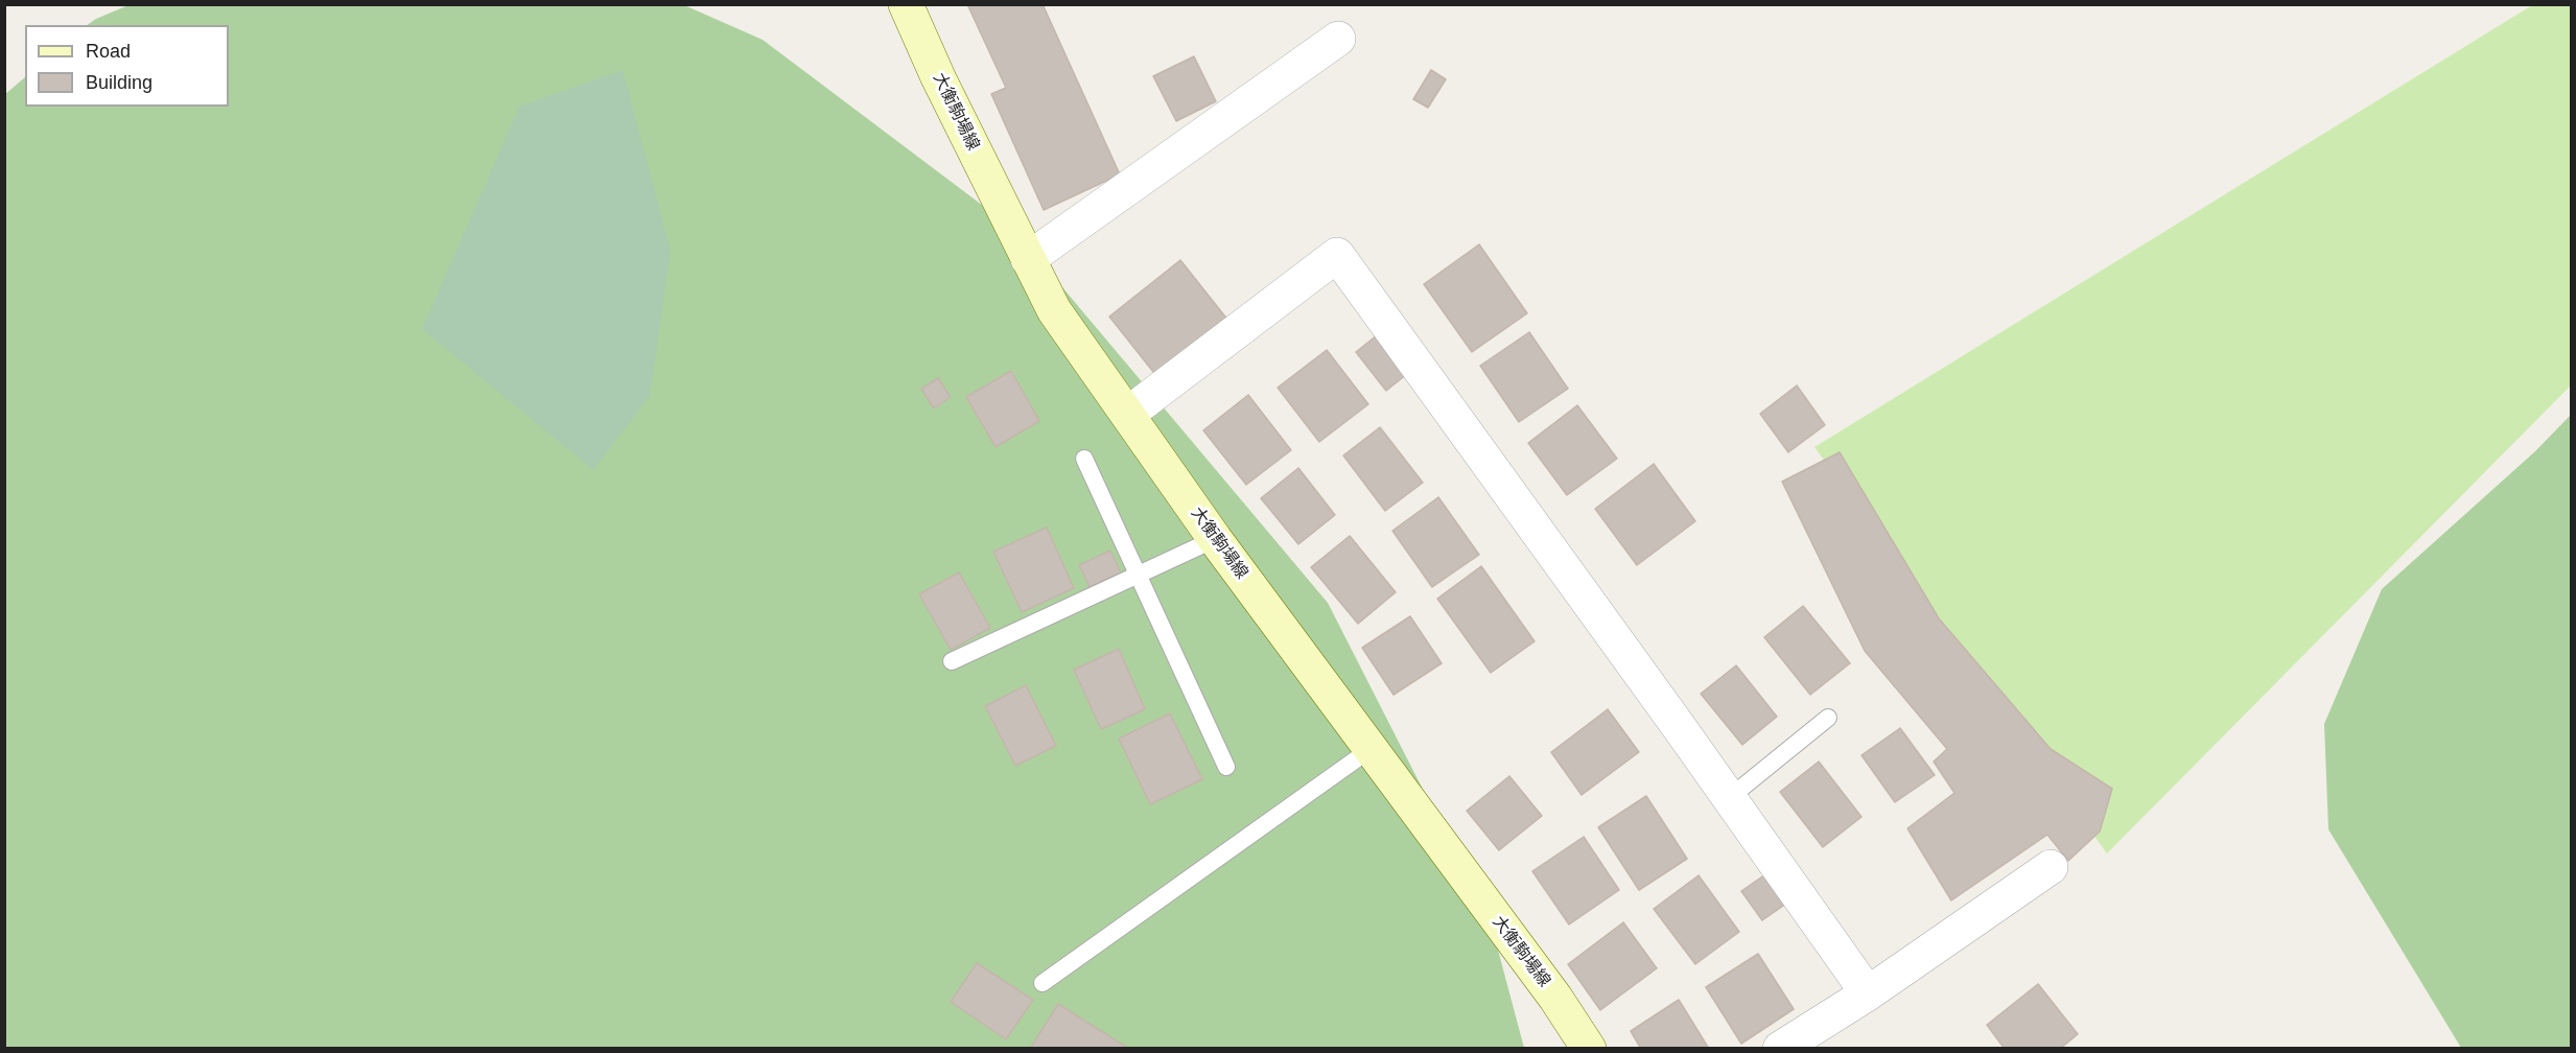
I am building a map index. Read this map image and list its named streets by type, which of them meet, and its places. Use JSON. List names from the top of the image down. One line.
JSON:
{"streets":{"main road":["大衡駒場線"]},"legend":["Road","Building"]}
